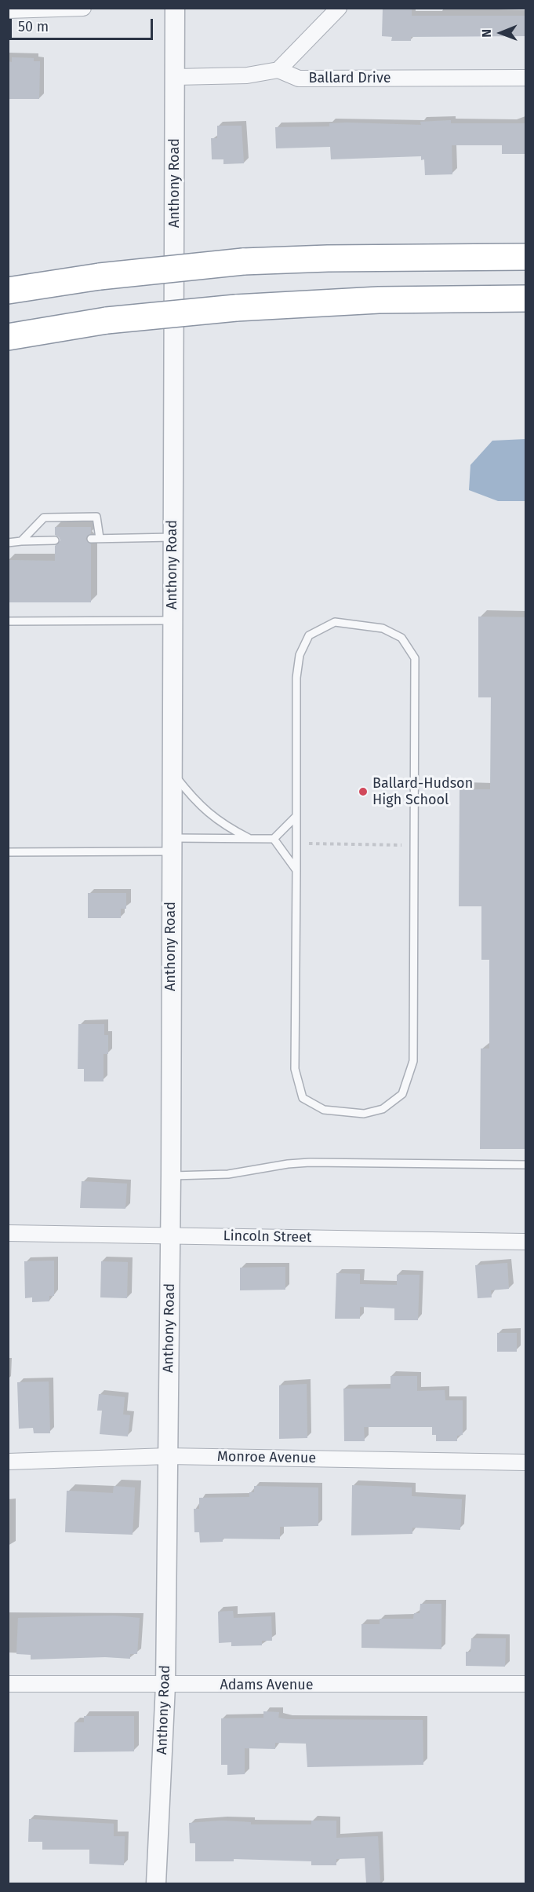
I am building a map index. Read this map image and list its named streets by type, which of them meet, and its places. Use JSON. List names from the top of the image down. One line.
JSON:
{"streets":{"street":["Ballard Drive","Anthony Road","Lincoln Street","Monroe Avenue","Adams Avenue"]},"crossings":[["Ballard Drive","Anthony Road"],["Anthony Road","Lincoln Street"],["Anthony Road","Monroe Avenue"],["Anthony Road","Adams Avenue"]],"places":["Ballard-Hudson High School"],"scale_bar":"50 m","north":"left"}
